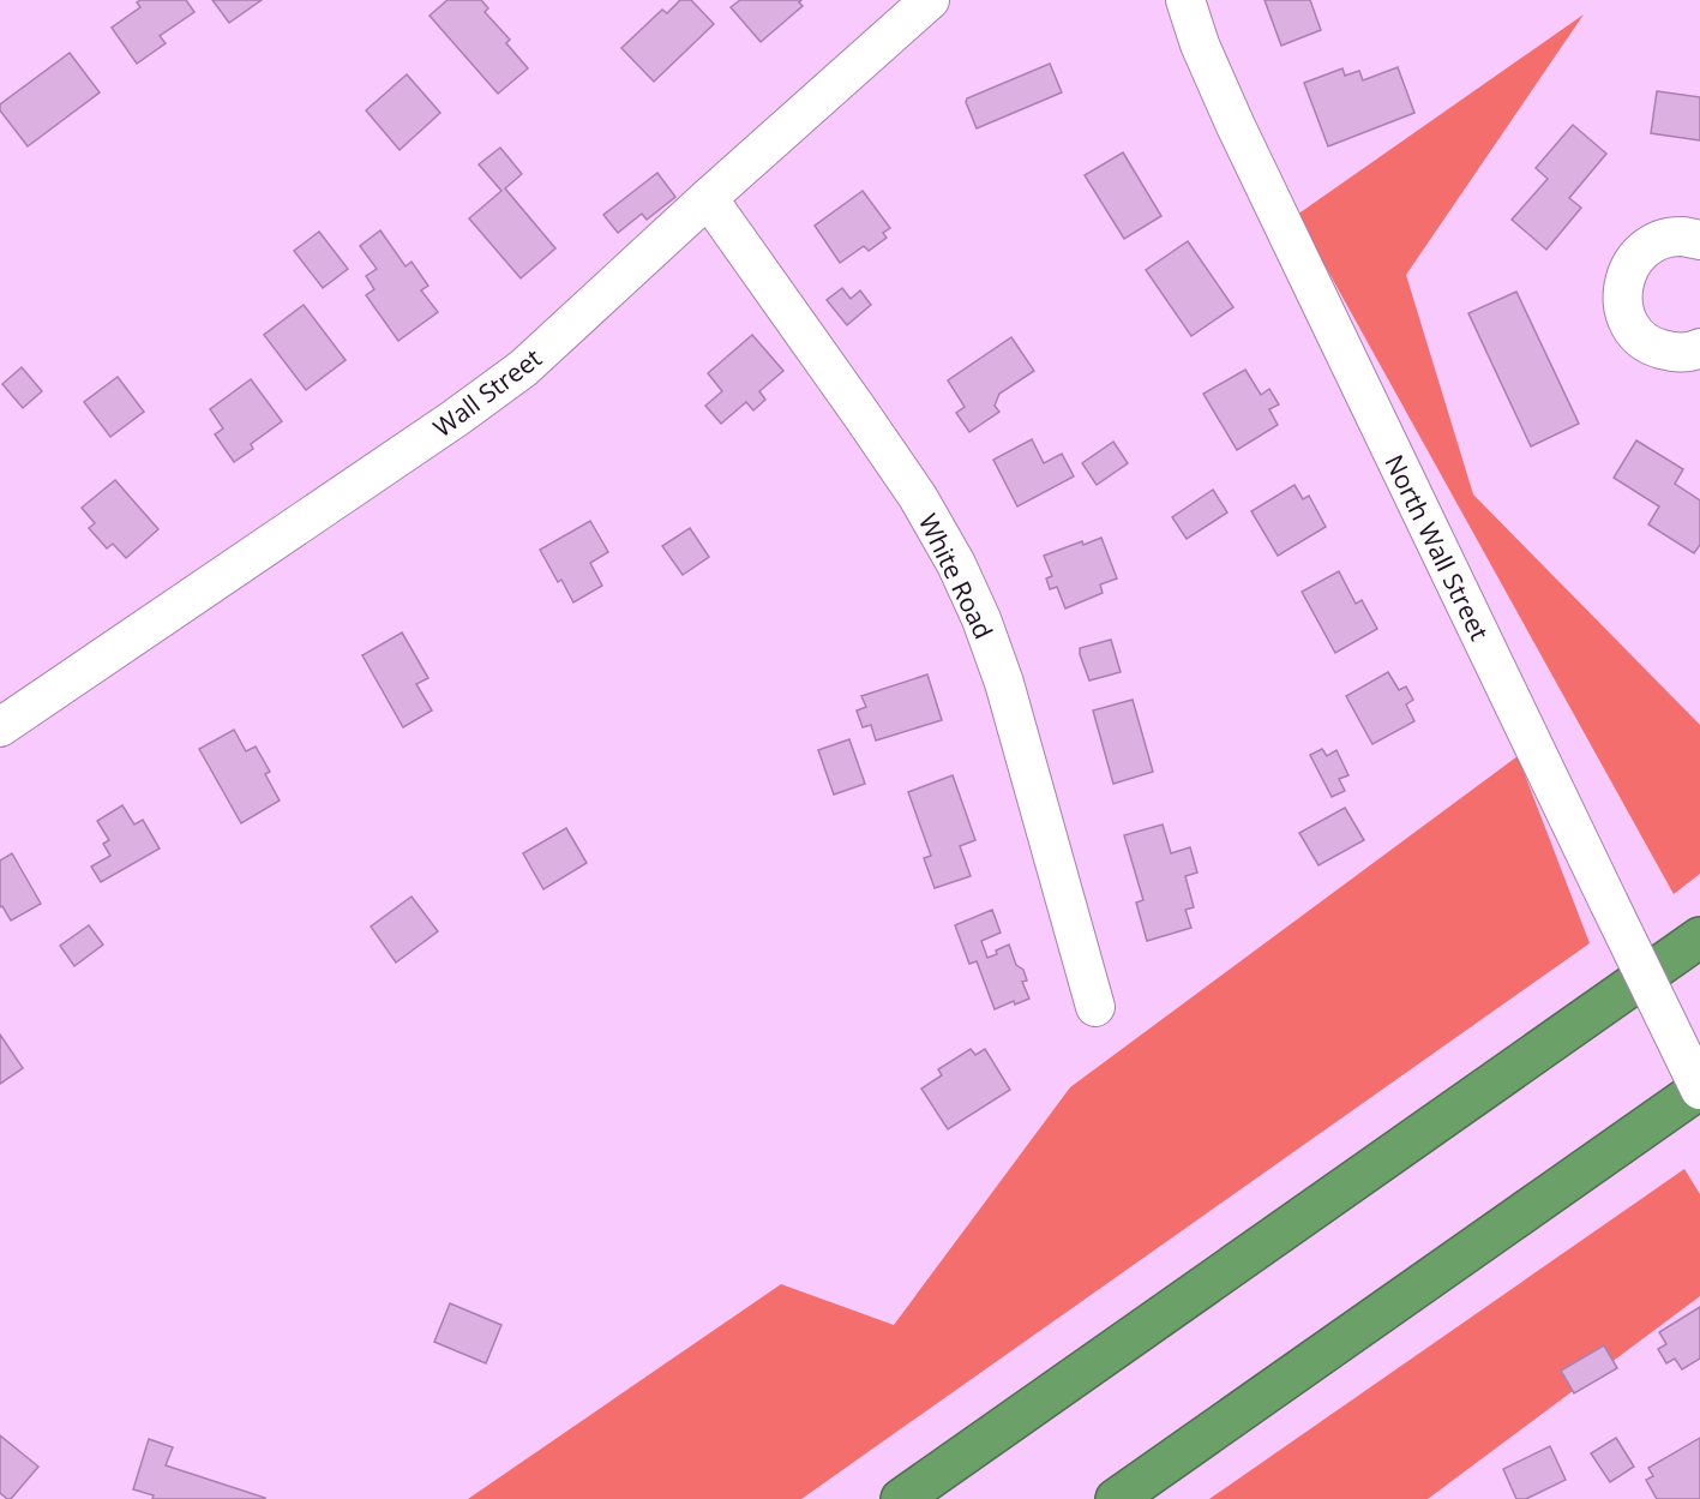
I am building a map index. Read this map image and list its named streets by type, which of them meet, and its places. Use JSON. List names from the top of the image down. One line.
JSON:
{"streets":{"street":["Wall Street","North Wall Street","White Road"]},"crossings":[["Wall Street","White Road"]]}
